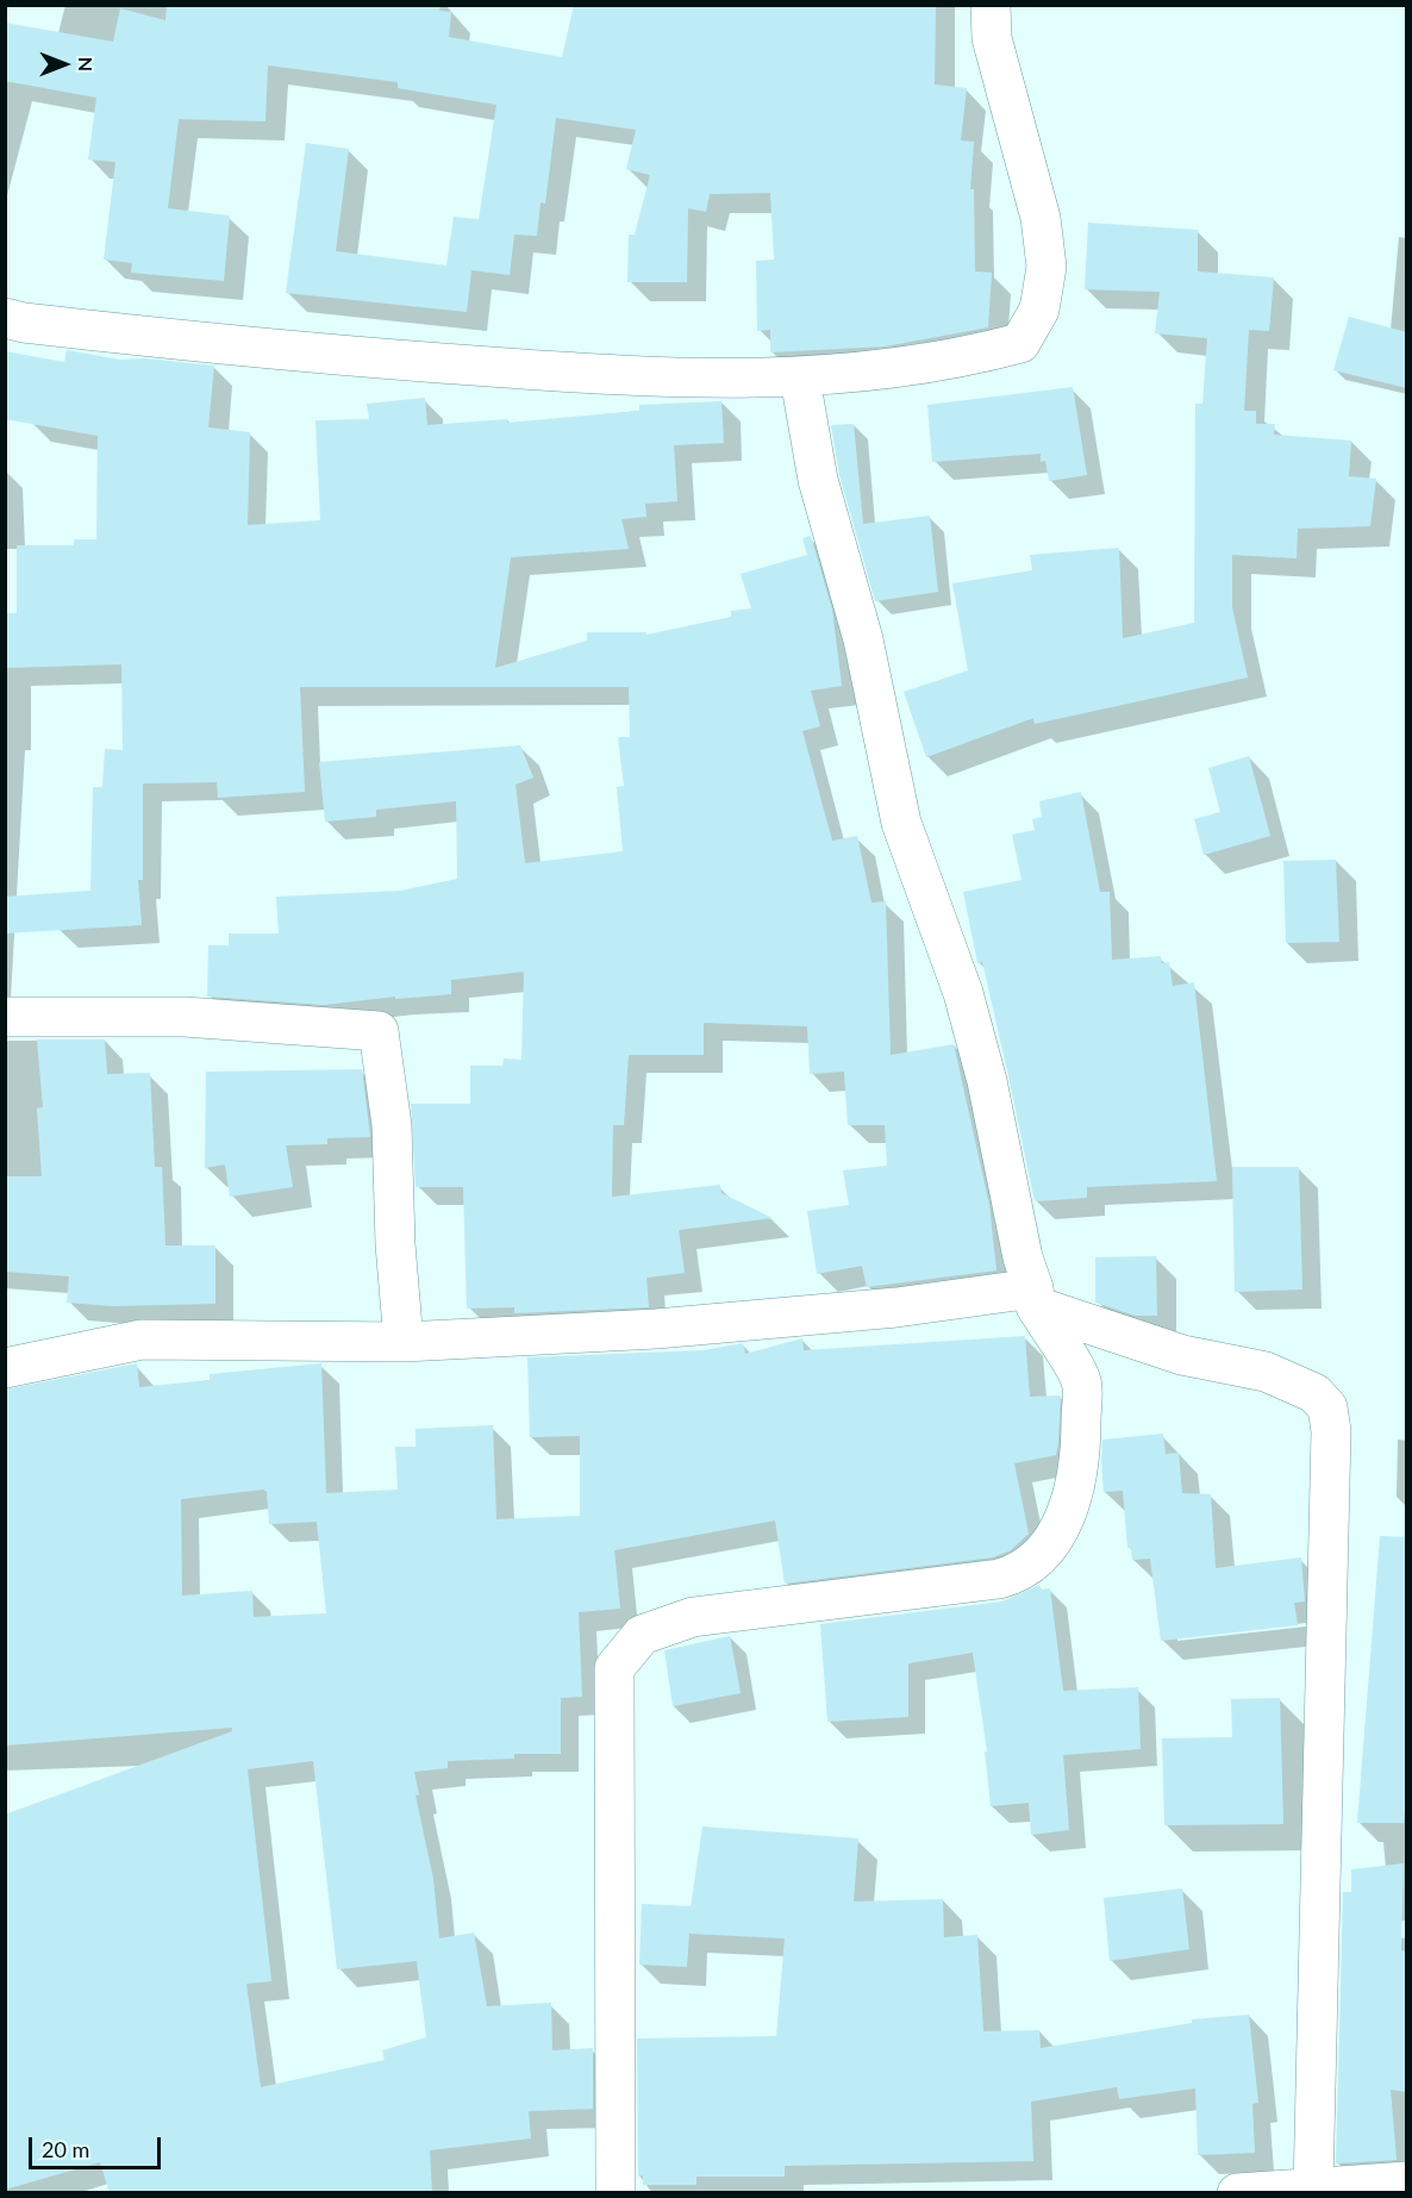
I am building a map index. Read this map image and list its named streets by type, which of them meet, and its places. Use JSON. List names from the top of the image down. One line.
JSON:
{"scale_bar":"20 m","north":"right"}
